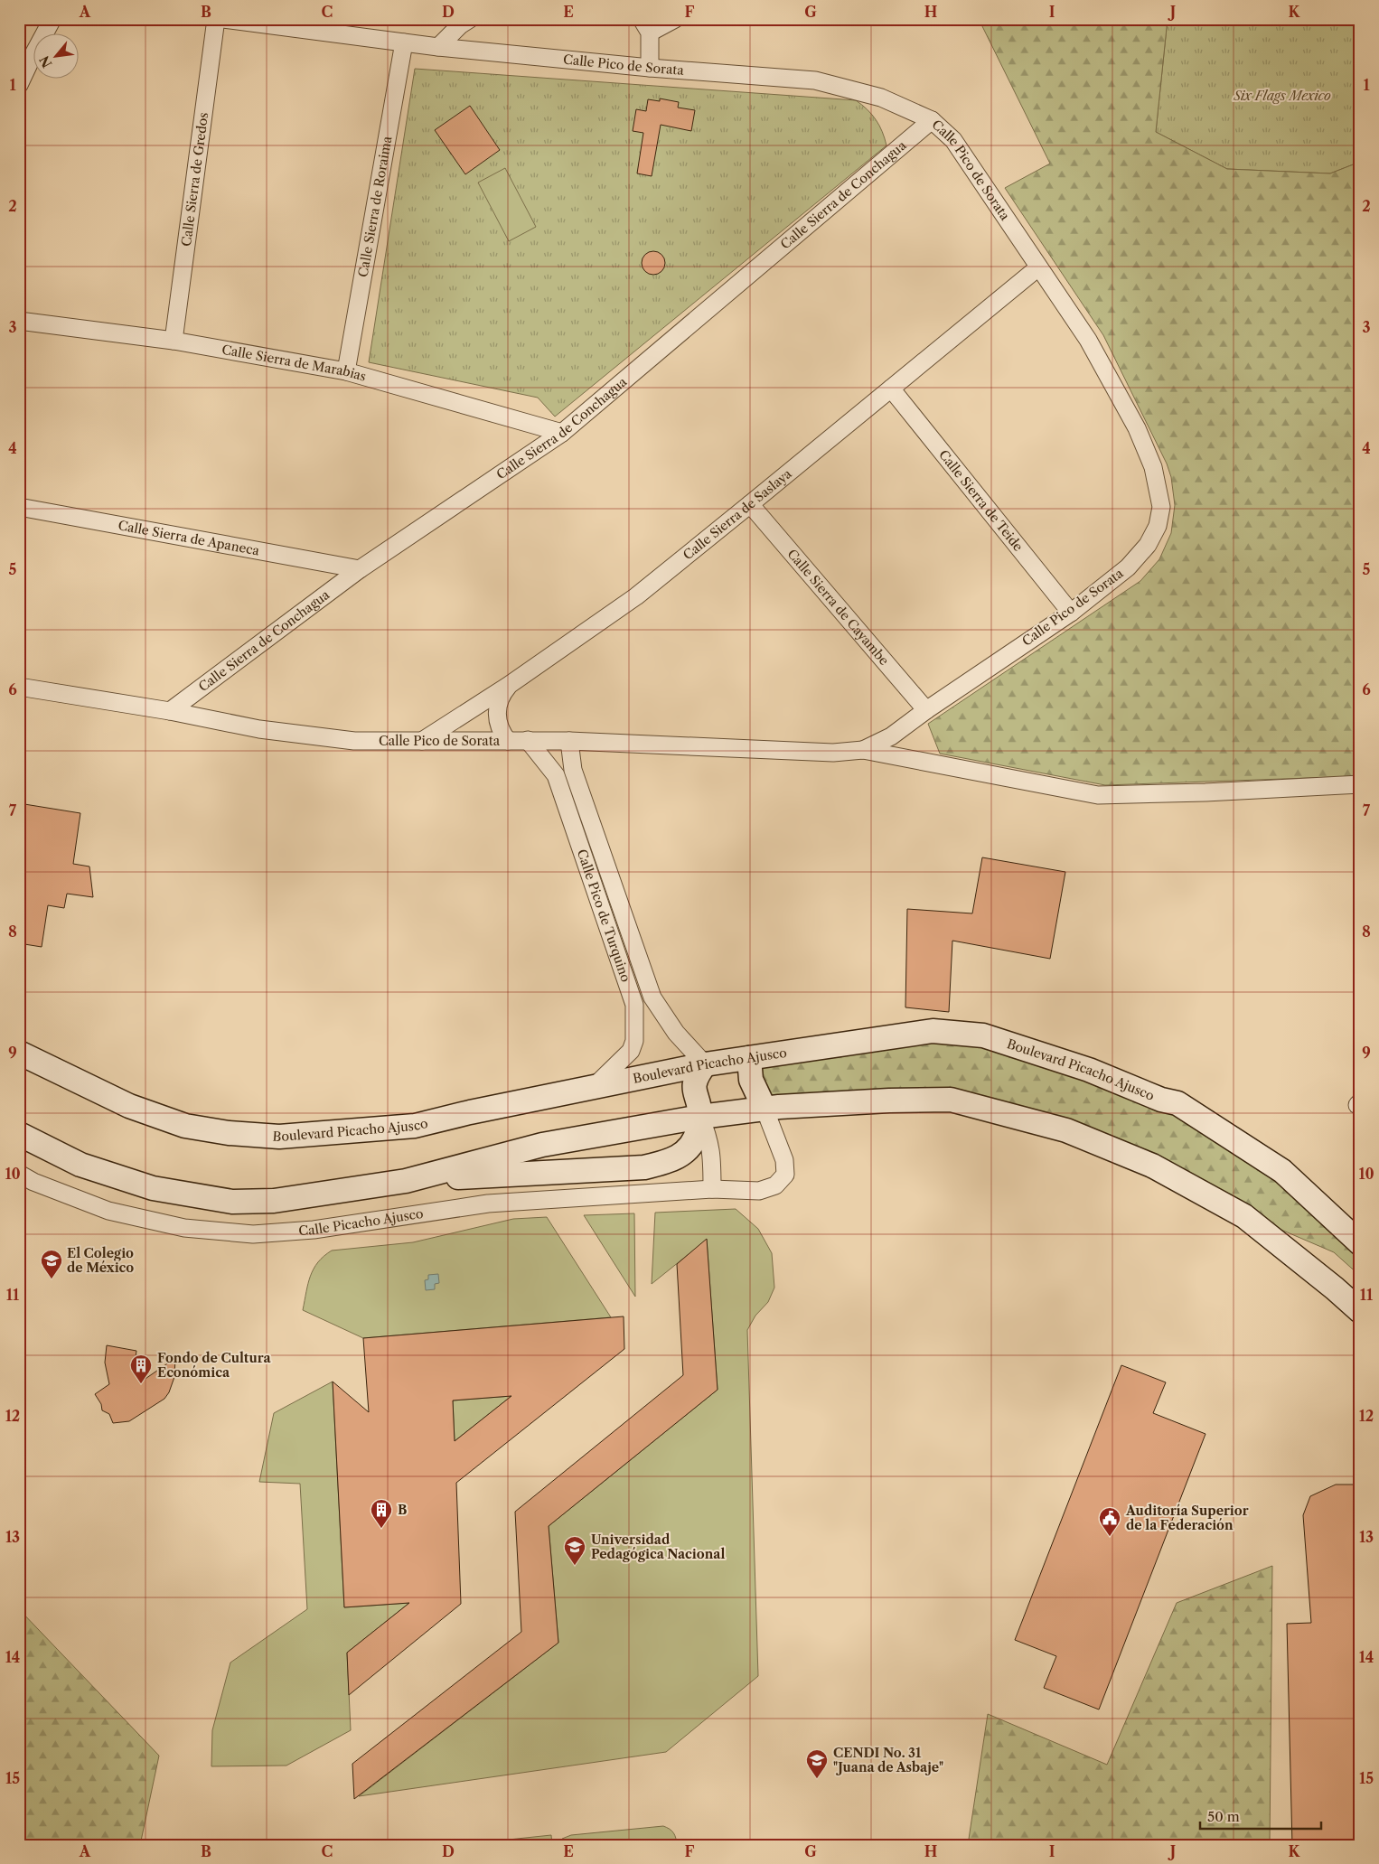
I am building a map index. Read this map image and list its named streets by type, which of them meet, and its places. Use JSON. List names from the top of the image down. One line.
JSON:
{"streets":{"main road":["Boulevard Picacho Ajusco"],"street":["Calle Pico de Sorata","Calle Sierra de Gredos","Calle Sierra de Conchagua","Calle Sierra de Roraima","Calle Sierra de Marabias","Calle Sierra de Teide","Calle Sierra de Saslaya","Calle Sierra de Apaneca","Calle Sierra de Cayambe","Calle Pico de Turquino","Calle Picacho Ajusco"]},"crossings":[["Calle Pico de Sorata","Calle Sierra de Conchagua"],["Calle Pico de Sorata","Calle Sierra de Roraima"],["Calle Pico de Sorata","Calle Sierra de Teide"],["Calle Pico de Sorata","Calle Sierra de Saslaya"],["Calle Pico de Sorata","Calle Sierra de Cayambe"],["Calle Pico de Sorata","Calle Pico de Turquino"],["Calle Sierra de Gredos","Calle Sierra de Marabias"],["Calle Sierra de Conchagua","Calle Sierra de Marabias"],["Calle Sierra de Conchagua","Calle Sierra de Apaneca"],["Calle Sierra de Roraima","Calle Sierra de Marabias"],["Calle Sierra de Teide","Calle Sierra de Saslaya"],["Calle Sierra de Saslaya","Calle Sierra de Cayambe"],["Calle Pico de Turquino","Boulevard Picacho Ajusco"]],"parks":["Six Flags Mexico"],"places":{"school or university":["El Colegio de México","Universidad Pedagógica Nacional","CENDI No. 31 \"Juana de Asbaje\""],"building":["Fondo de Cultura Económica","B"],"public building":["Auditoría Superior de la Federación"]},"scale_bar":"50 m","north":"bottom left","grid":{"columns":["A","B","C","D","E","F","G","H","I","J","K"],"rows":["1","2","3","4","5","6","7","8","9","10","11","12","13","14","15"]}}
